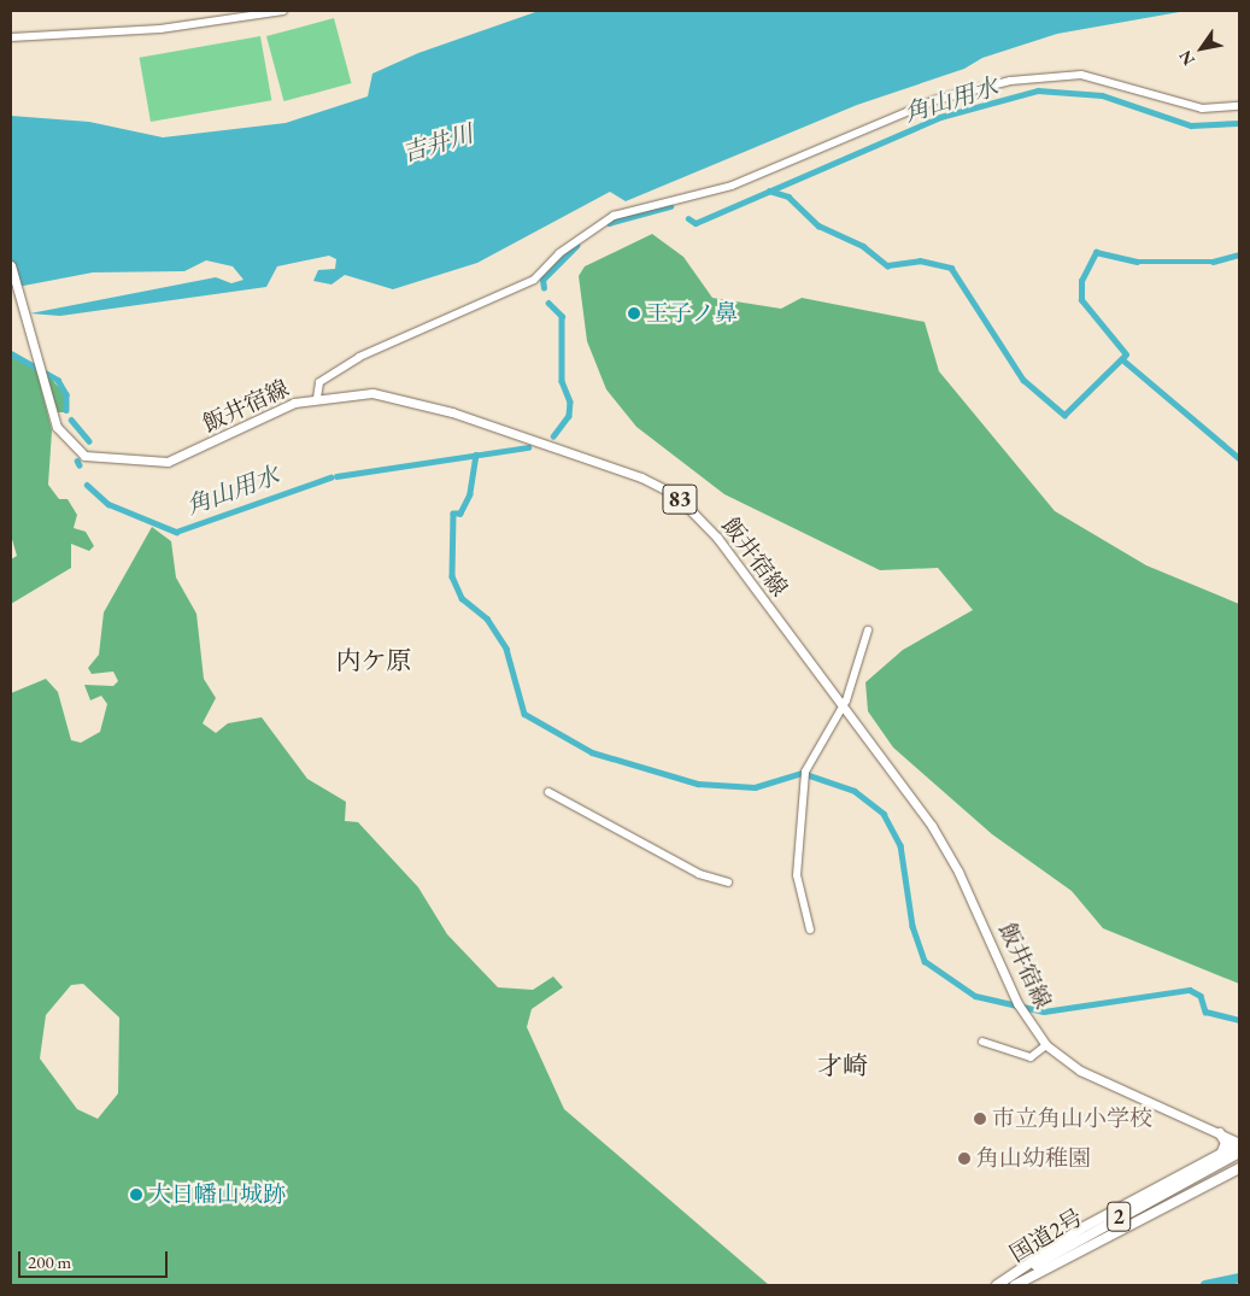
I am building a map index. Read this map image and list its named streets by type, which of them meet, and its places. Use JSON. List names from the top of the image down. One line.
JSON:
{"streets":{"highway":["2","国道2号"],"main road":["飯井宿線","83"]},"districts":["内ケ原","才崎"],"water":["角山用水","吉井川"],"places":["王子ノ鼻","市立角山小学校","角山幼稚園","大日幡山城跡"],"scale_bar":"200 m","north":"bottom left"}
